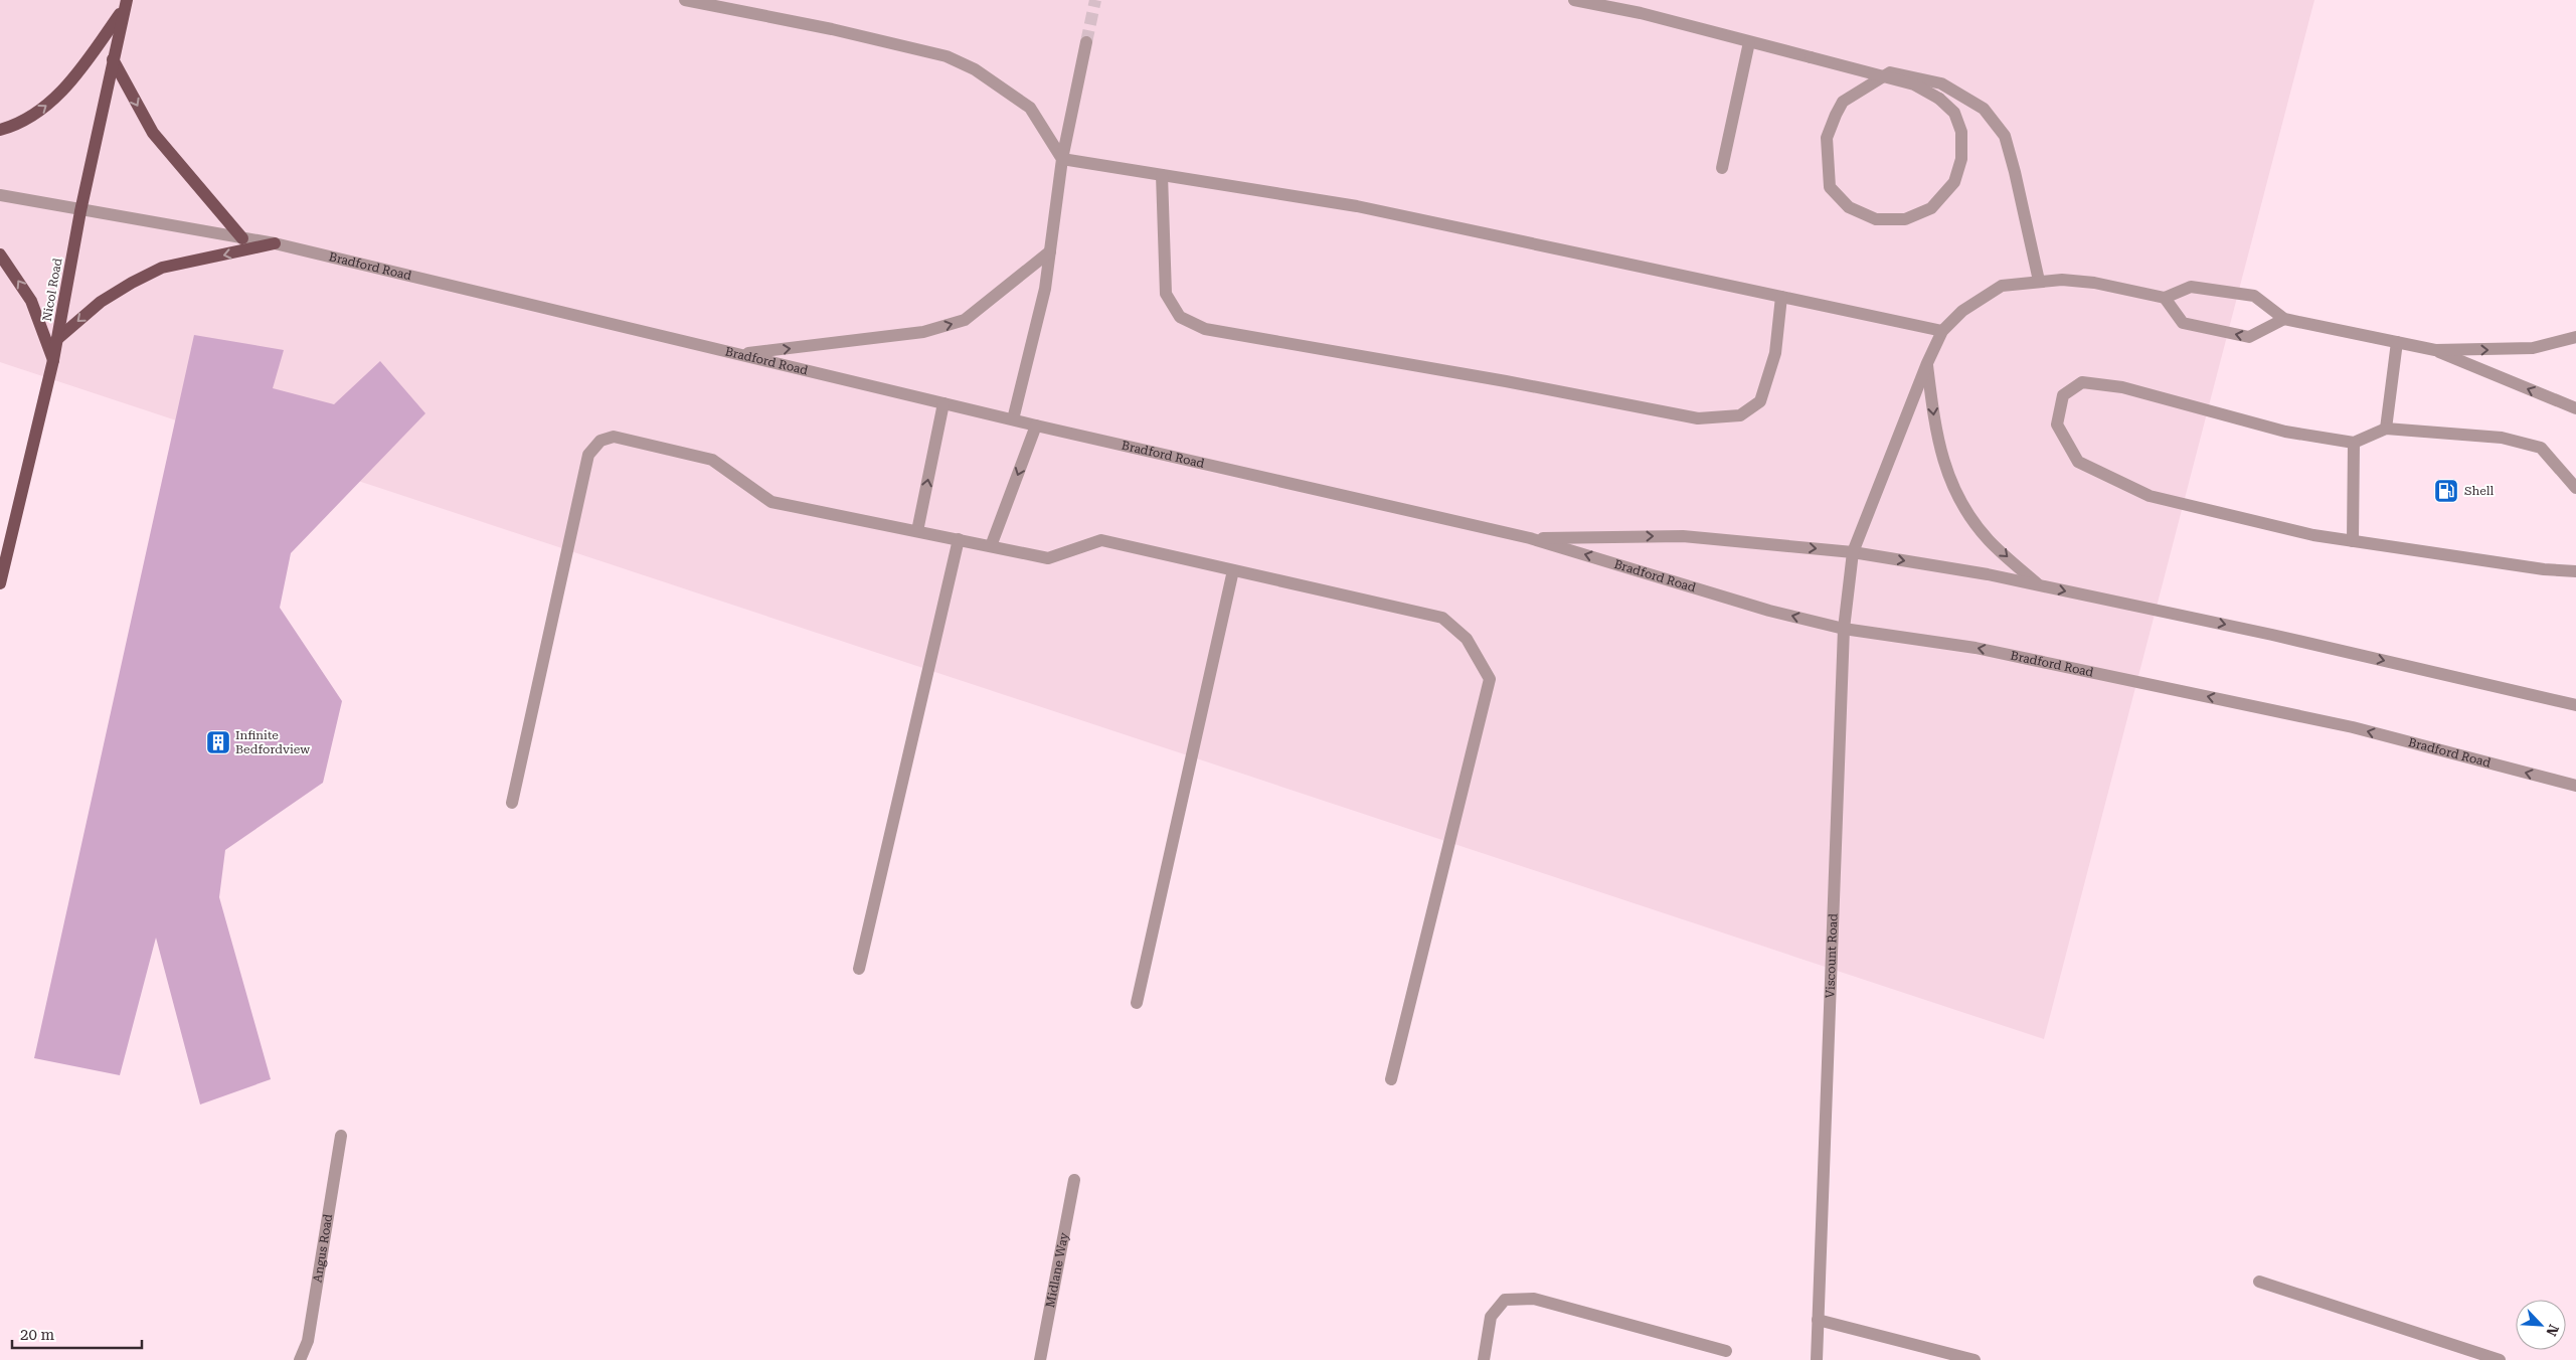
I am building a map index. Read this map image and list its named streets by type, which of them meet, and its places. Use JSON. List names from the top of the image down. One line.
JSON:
{"streets":{"main road":["Nicol Road"],"street":["Bradford Road","Viscount Road","Angus Road","Midlane Way"]},"crossings":[["Bradford Road","Nicol Road"],["Bradford Road","Viscount Road"]],"places":{"fuel station":["Shell"],"building":["Infinite Bedfordview"]},"scale_bar":"20 m","north":"bottom right"}
